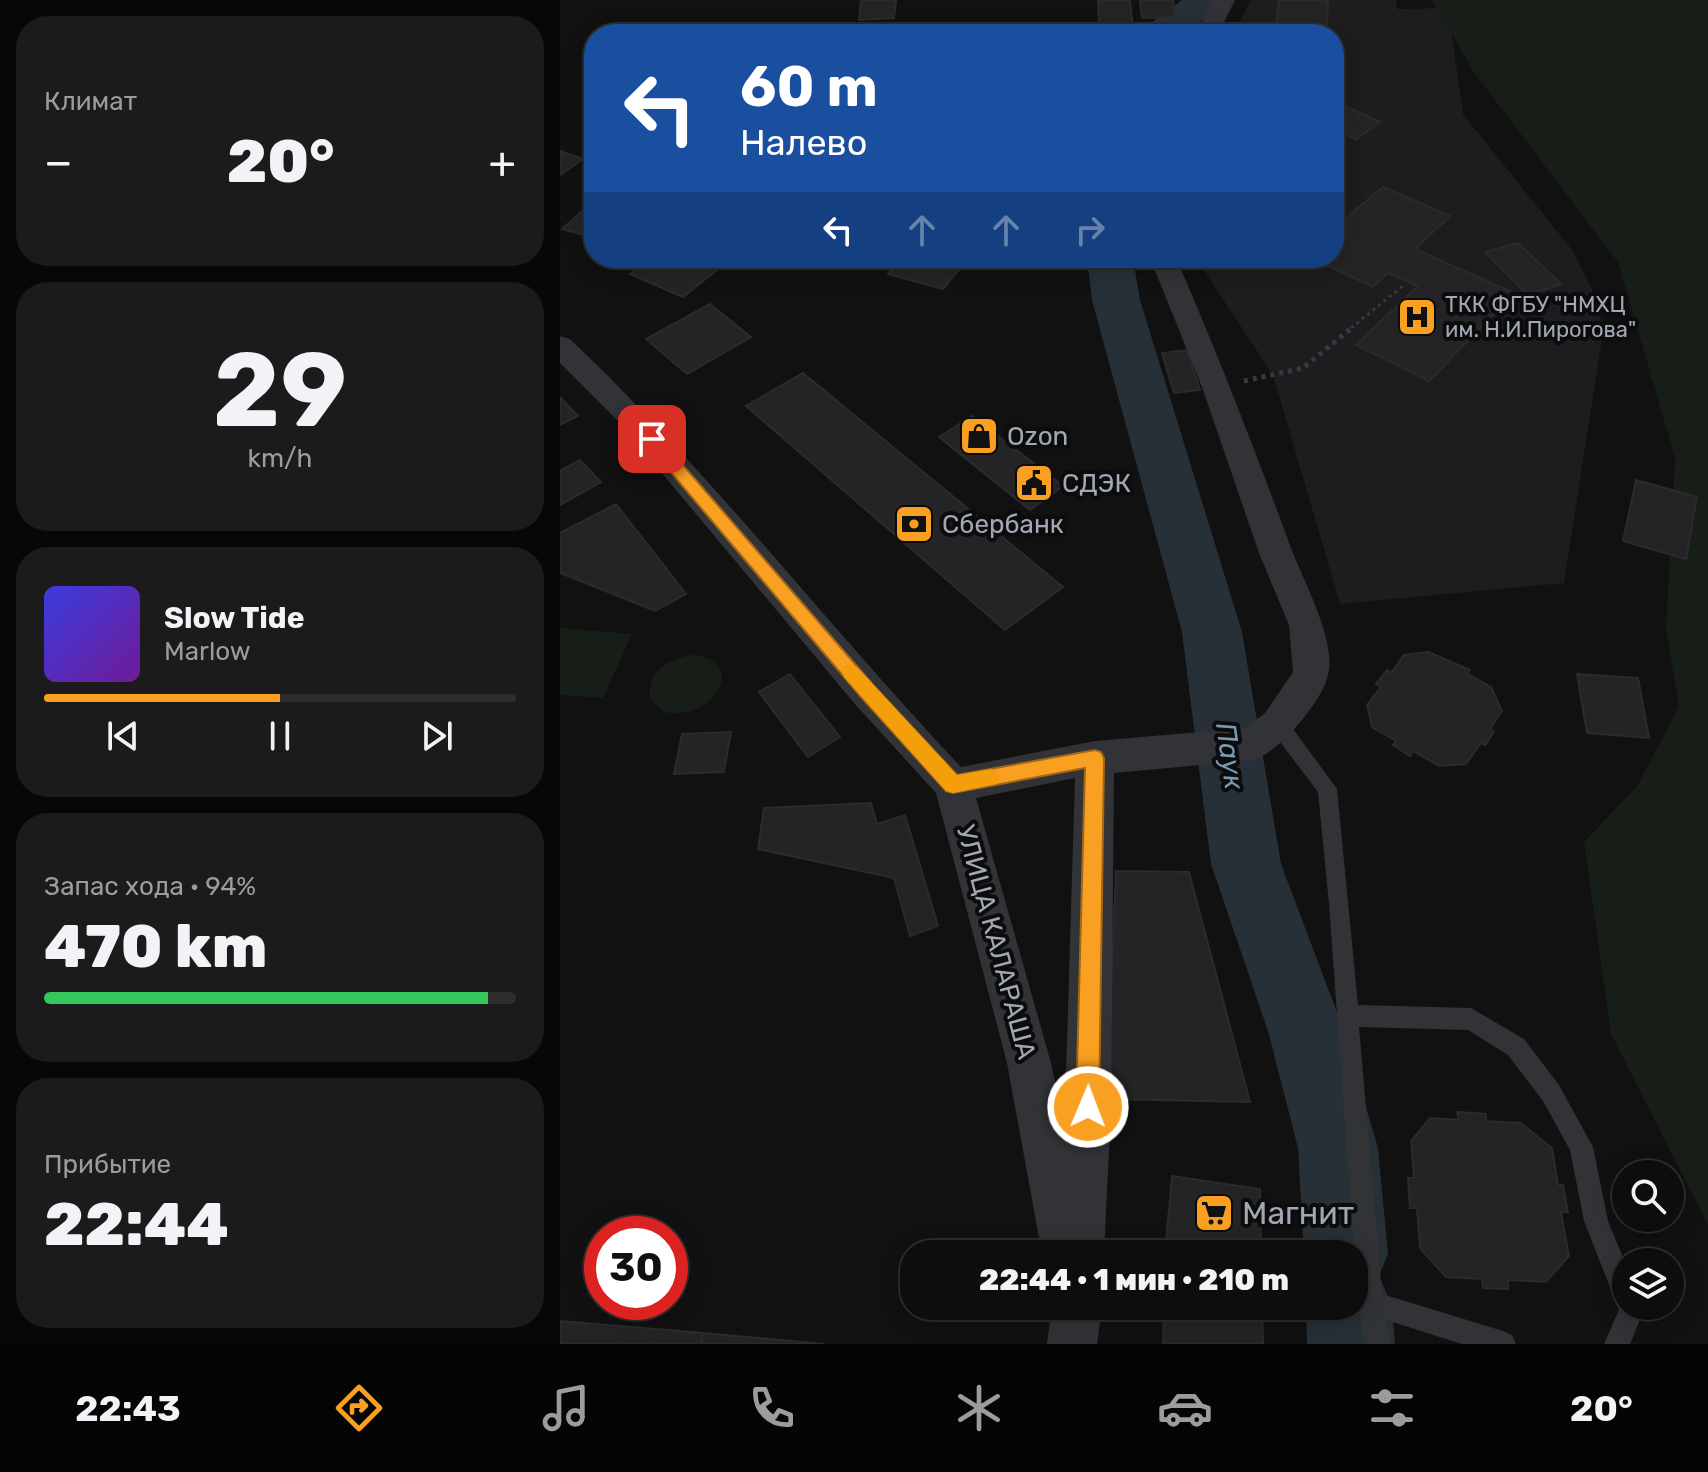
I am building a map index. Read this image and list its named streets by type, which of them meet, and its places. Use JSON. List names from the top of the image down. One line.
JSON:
{"streets":{"street":["УЛИЦА КАЛАРАША"]},"water":["Паук"],"places":{"hospital":["ТКК ФГБУ \"НМХЦ им. Н.И.Пирогова\""],"shop":["Ozon"],"public building":["СДЭК"],"bank":["Сбербанк"],"supermarket":["Магнит"]},"page":{"tile":["Климат",["29","km/h"],["Запас хода · 94%","470 km"],["Прибытие","22:44"]],"turn":["60 m","Налево"],"heat":["−","20°","+"],"song":["Slow Tide","Marlow"],"limit":"30","trip":"22:44 · 1 мин · 210 m","tabs":["22:43","20°"]}}
